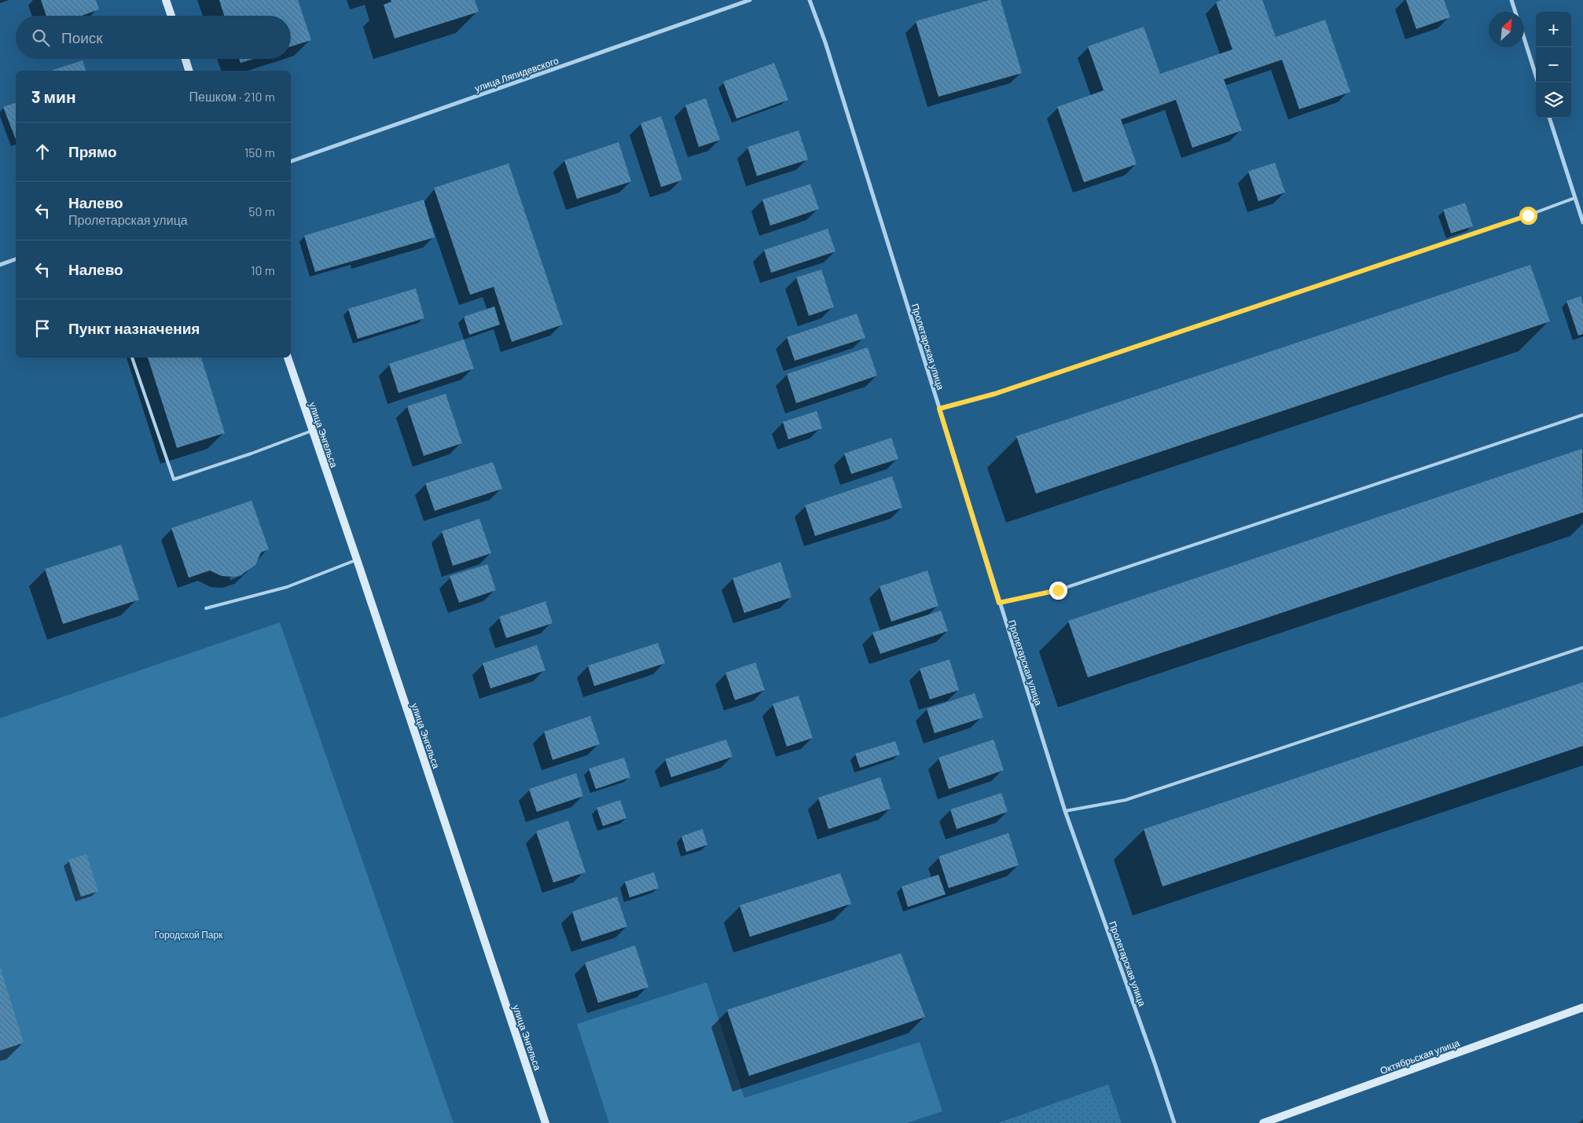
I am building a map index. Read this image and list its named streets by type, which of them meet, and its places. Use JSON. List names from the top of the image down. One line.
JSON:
{"streets":{"main road":["улица Энгельса","Октябрьская улица"],"street":["улица Ляпидевского","Пролетарская улица"]},"parks":["Городской Парк"],"north":"top right","page":{"map_buttons":["+","−"],"search":"Поиск","heading":["3 мин","Пешком · 210 m"],"list":[["Прямо","150 m"],["Налево","Пролетарская улица","50 m"],["Налево","10 m"],"Пункт назначения"]}}
